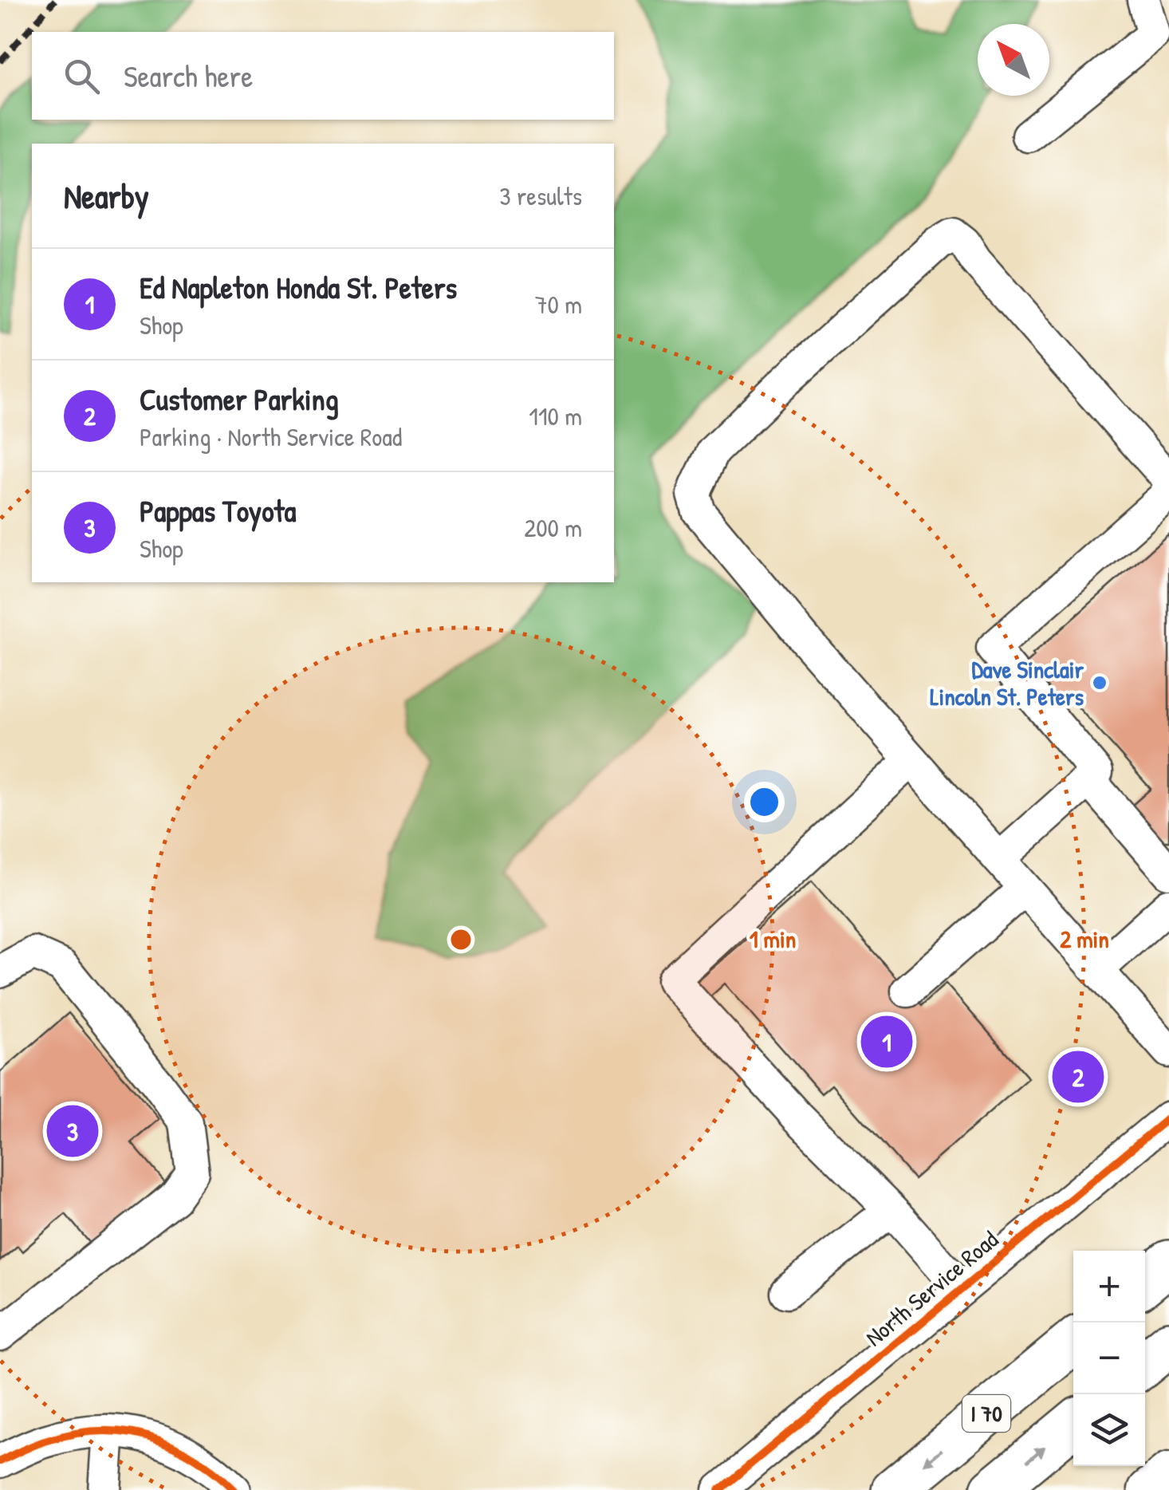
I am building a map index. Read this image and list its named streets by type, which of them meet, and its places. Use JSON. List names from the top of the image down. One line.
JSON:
{"streets":{"highway":["I 70"],"street":["North Service Road"]},"places":["Dave Sinclair Lincoln St. Peters"],"north":"top left","page":{"search":"Search here","heading":["Nearby","3 results"],"list":[{"mark":"1","name":"Ed Napleton Honda St. Peters","note":"Shop","value":"70 m"},{"mark":"2","name":"Customer Parking","note":"Parking · North Service Road","value":"110 m"},{"mark":"3","name":"Pappas Toyota","note":"Shop","value":"200 m"}],"pins":["1","2","3"],"map_buttons":["+","−"]},"rings":["1 min","2 min"]}
